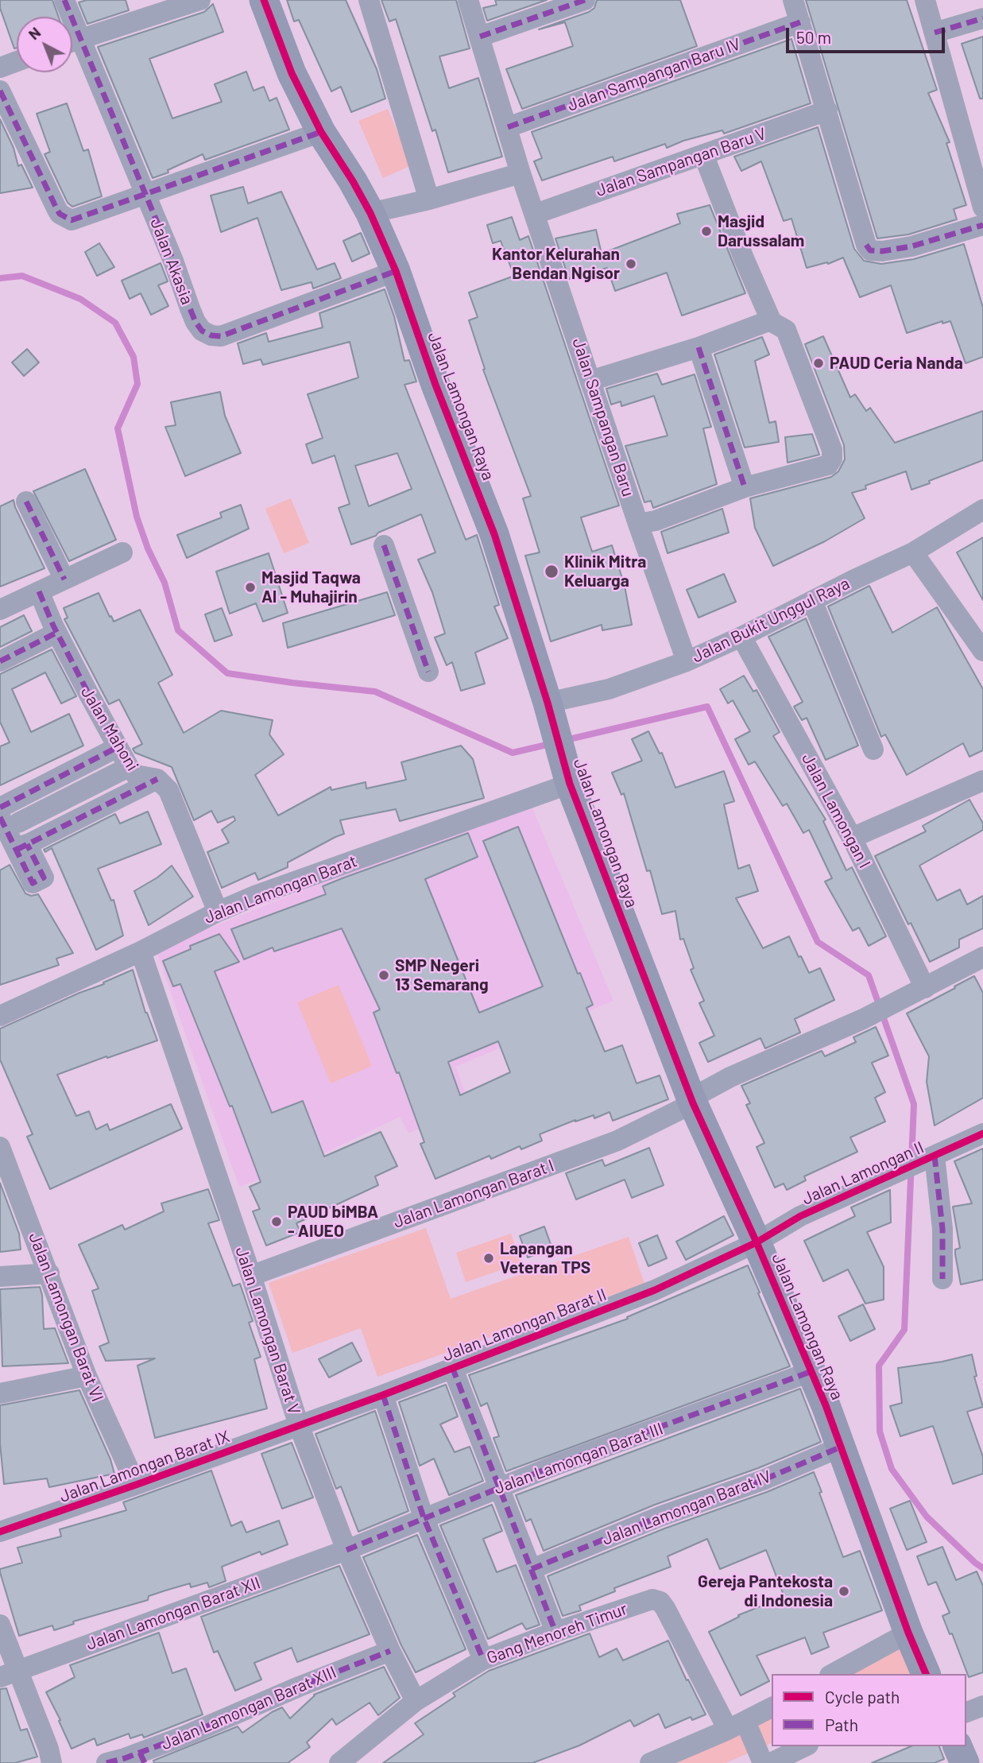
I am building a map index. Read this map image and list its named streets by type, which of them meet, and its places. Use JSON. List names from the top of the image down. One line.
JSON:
{"streets":{"street":["Jalan Sampangan Baru IV","Jalan Sampangan Baru V","Jalan Akasia","Jalan Lamongan Raya","Jalan Sampangan Baru","Jalan Bukit Unggul Raya","Jalan Mahoni","Jalan Lamongan I","Jalan Lamongan Barat","Jalan Lamongan II","Jalan Lamongan Barat I","Jalan Lamongan Barat VI","Jalan Lamongan Barat II","Jalan Lamongan Barat V","Jalan Lamongan Barat III","Jalan Lamongan Barat IX","Jalan Lamongan Barat IV","Jalan Lamongan Barat XII","Gang Menoreh Timur","Jalan Lamongan Barat XIII"]},"crossings":[["Jalan Sampangan Baru IV","Jalan Sampangan Baru"],["Jalan Sampangan Baru V","Jalan Sampangan Baru"],["Jalan Akasia","Jalan Lamongan Raya"],["Jalan Lamongan Raya","Jalan Bukit Unggul Raya"],["Jalan Lamongan Raya","Jalan Lamongan Barat"],["Jalan Lamongan Raya","Jalan Lamongan II"],["Jalan Lamongan Raya","Jalan Lamongan Barat I"],["Jalan Lamongan Raya","Jalan Lamongan Barat II"],["Jalan Lamongan Raya","Jalan Lamongan Barat III"],["Jalan Lamongan Raya","Jalan Lamongan Barat IV"],["Jalan Sampangan Baru","Jalan Bukit Unggul Raya"],["Jalan Bukit Unggul Raya","Jalan Lamongan I"],["Jalan Mahoni","Jalan Lamongan Barat"],["Jalan Lamongan Barat","Jalan Lamongan Barat V"],["Jalan Lamongan II","Jalan Lamongan Barat II"],["Jalan Lamongan Barat I","Jalan Lamongan Barat V"],["Jalan Lamongan Barat VI","Jalan Lamongan Barat IX"],["Jalan Lamongan Barat II","Jalan Lamongan Barat V"],["Jalan Lamongan Barat II","Jalan Lamongan Barat IX"],["Jalan Lamongan Barat V","Jalan Lamongan Barat III"],["Jalan Lamongan Barat V","Jalan Lamongan Barat IX"],["Jalan Lamongan Barat V","Jalan Lamongan Barat XII"],["Jalan Lamongan Barat V","Gang Menoreh Timur"],["Jalan Lamongan Barat V","Jalan Lamongan Barat XIII"],["Jalan Lamongan Barat III","Jalan Lamongan Barat XII"]],"places":["Masjid Darussalam","Kantor Kelurahan Bendan Ngisor","PAUD Ceria Nanda","Klinik Mitra Keluarga","Masjid Taqwa Al - Muhajirin","SMP Negeri 13 Semarang","PAUD biMBA - AIUEO","Lapangan Veteran TPS","Gereja Pantekosta di Indonesia"],"legend":["Cycle path","Path"],"scale_bar":"50 m","north":"top left"}
